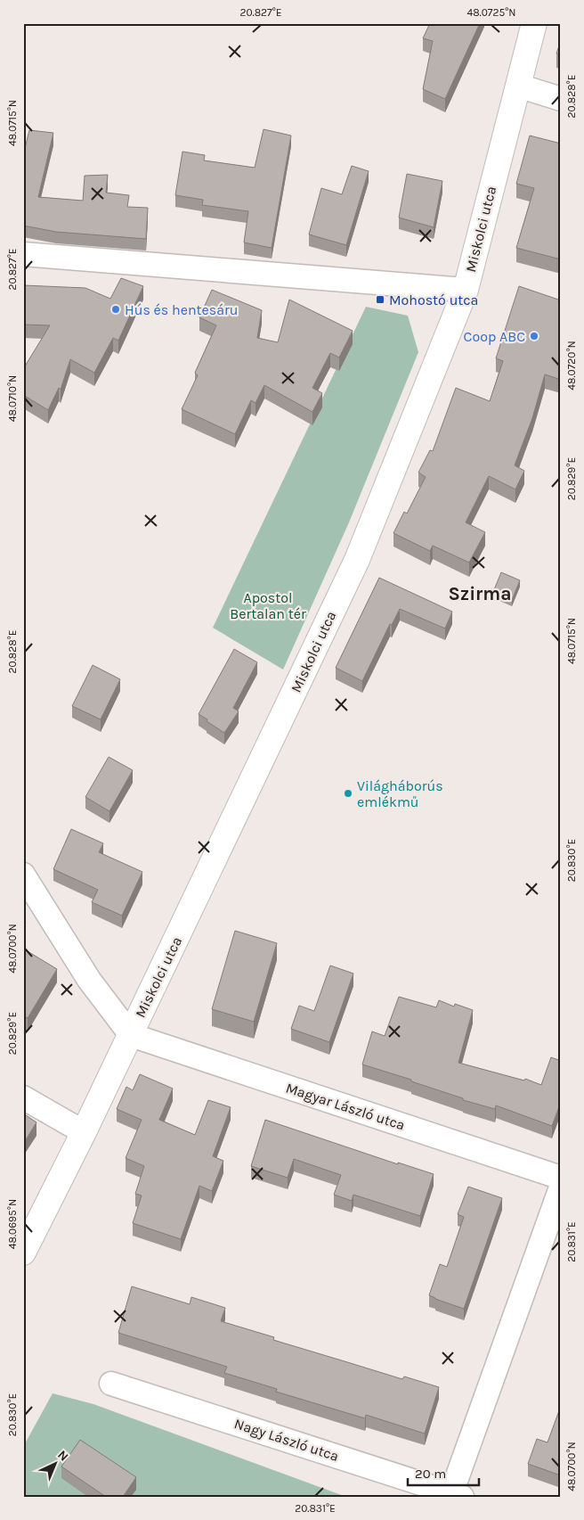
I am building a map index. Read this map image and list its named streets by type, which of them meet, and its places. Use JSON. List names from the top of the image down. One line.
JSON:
{"streets":{"main road":["Miskolci utca"],"street":["Magyar László utca","Nagy László utca"]},"crossings":[["Miskolci utca","Magyar László utca"]],"districts":["Szirma"],"parks":["Apostol Bertalan tér"],"places":{"transit":["Mohostó utca"],"other":["Hús és hentesáru","Coop ABC","Világháborús emlékmű"]},"scale_bar":"20 m","north":"top right","coordinates":["20.827°E","48.0725°N","20.828°E","48.0715°N","48.0720°N","48.0710°N","20.829°E","20.830°E","48.0700°N","48.0695°N","20.831°E"]}
